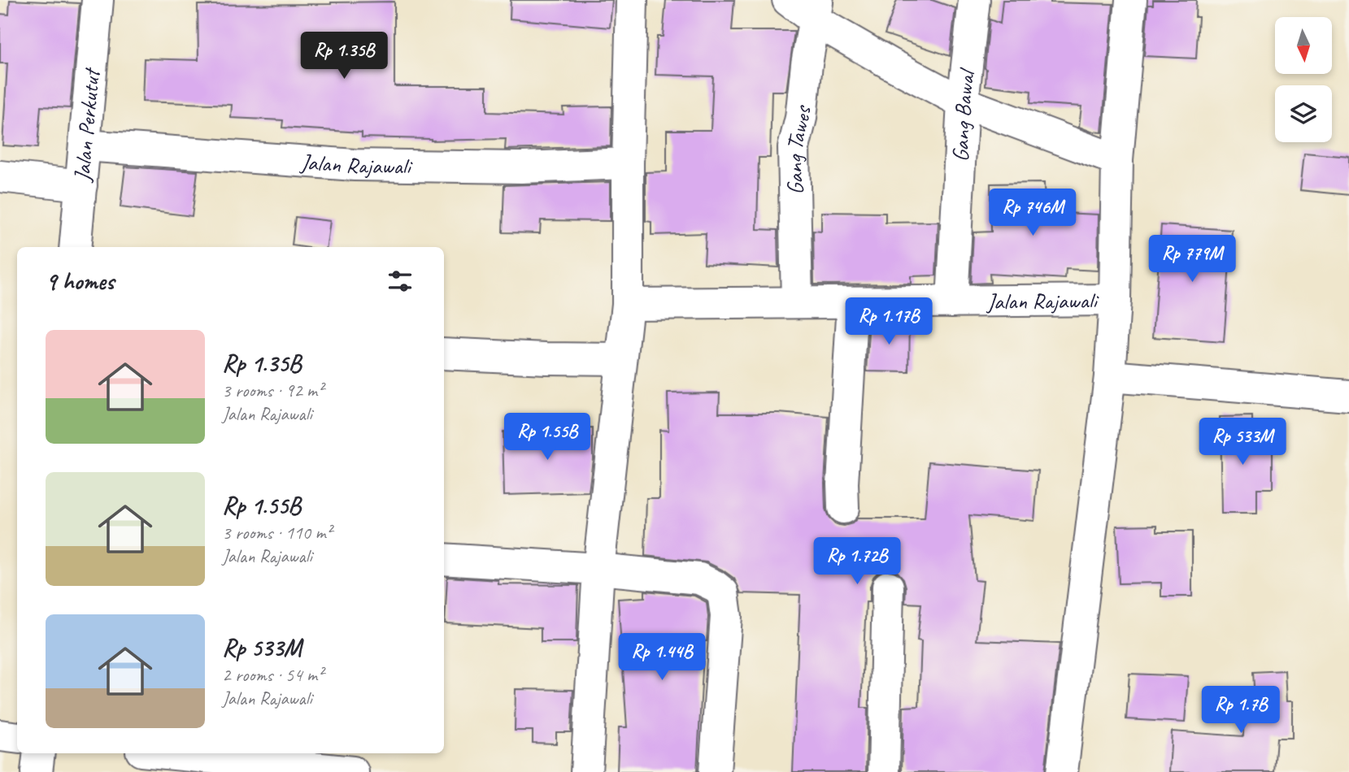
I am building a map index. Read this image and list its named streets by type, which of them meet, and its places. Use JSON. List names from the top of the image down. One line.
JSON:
{"streets":{"street":["Gang Bawal","Jalan Perkutut","Gang Tawes","Jalan Rajawali"]},"crossings":[["Gang Bawal","Jalan Rajawali"],["Jalan Perkutut","Jalan Rajawali"],["Gang Tawes","Jalan Rajawali"]],"north":"bottom","page":{"price":["Rp 1.35B","Rp 746M","Rp 779M","Rp 1.17B","Rp 1.55B","Rp 533M","Rp 1.72B","Rp 1.44B","Rp 1.7B"],"heading":"9 homes","list":[{"name":"Rp 1.35B","note":"3 rooms · 92 m² · Jalan Rajawali"},{"name":"Rp 1.55B","note":"3 rooms · 110 m² · Jalan Rajawali"},{"name":"Rp 533M","note":"2 rooms · 54 m² · Jalan Rajawali"}]}}
